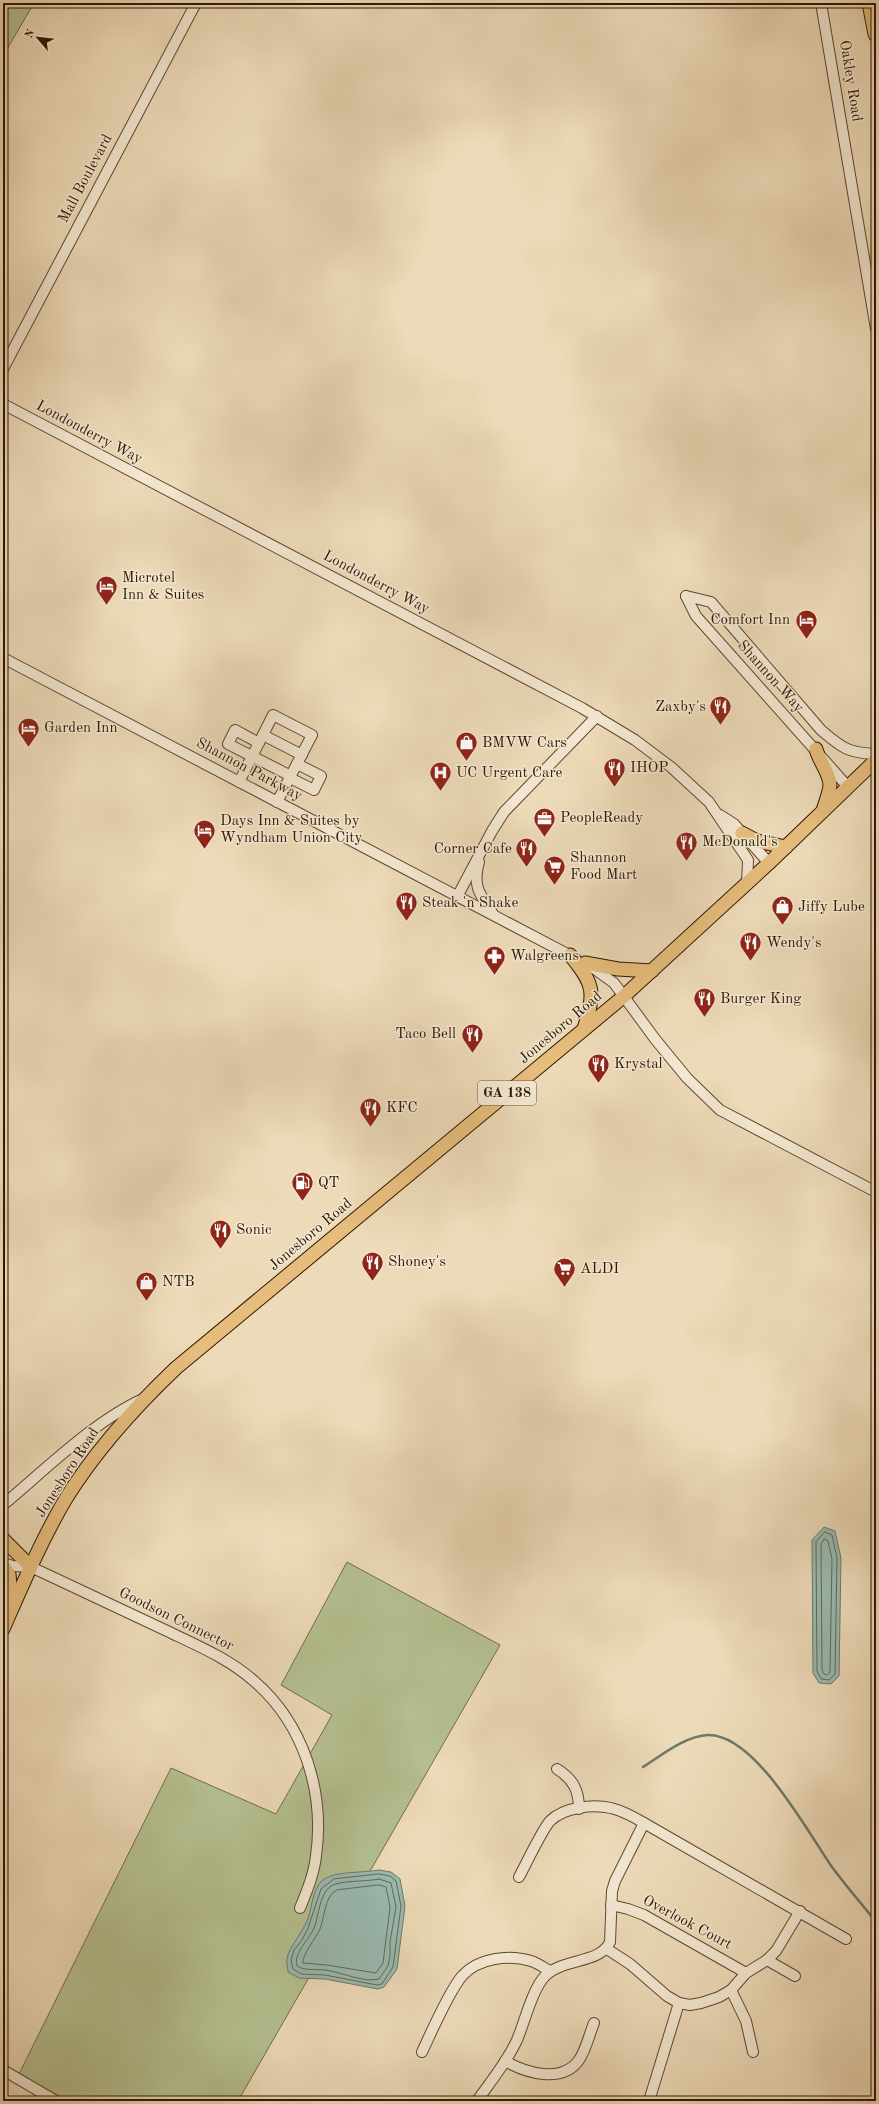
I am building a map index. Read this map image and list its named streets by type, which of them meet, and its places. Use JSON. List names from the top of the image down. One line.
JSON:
{"streets":{"main road":["Jonesboro Road","GA 138"],"street":["Oakley Road","Mall Boulevard","Londonderry Way","Shannon Way","Shannon Parkway","Goodson Connector","Overlook Court"]},"crossings":[["Londonderry Way","Jonesboro Road"],["Shannon Way","Jonesboro Road"],["Shannon Parkway","Jonesboro Road"],["Jonesboro Road","GA 138"],["Jonesboro Road","Goodson Connector"],["GA 138","Goodson Connector"]],"places":{"hotel":["Microtel Inn & Suites","Comfort Inn","Garden Inn","Days Inn & Suites by Wyndham Union City"],"restaurant":["Zaxby's","IHOP","McDonald's","Corner Cafe","Steak 'n Shake","Wendy's","Burger King","Taco Bell","Krystal","KFC","Sonic","Shoney's"],"shop":["BMVW Cars","Jiffy Lube","NTB"],"hospital":["UC Urgent Care"],"office":["PeopleReady"],"supermarket":["Shannon Food Mart","ALDI"],"pharmacy":["Walgreens"],"fuel station":["QT"]},"north":"top left"}
